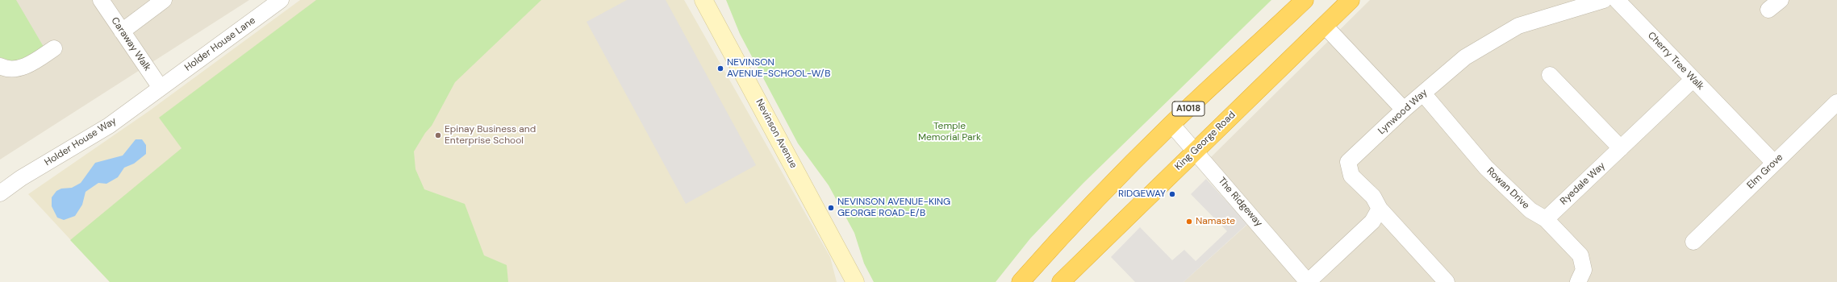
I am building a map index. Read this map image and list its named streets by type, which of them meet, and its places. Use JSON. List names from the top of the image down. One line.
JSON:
{"streets":{"highway":["A1018","King George Road"],"street":["Caraway Walk","Holder House Lane","Cherry Tree Walk","Lynwood Way","Nevinson Avenue","Holder House Way","Elm Grove","Ryedale Way","Rowan Drive","The Ridgeway"]},"crossings":[["Caraway Walk","Holder House Lane"],["Caraway Walk","Holder House Way"],["Holder House Lane","Holder House Way"],["Cherry Tree Walk","Elm Grove"],["Cherry Tree Walk","Ryedale Way"],["A1018","The Ridgeway"],["Lynwood Way","Rowan Drive"],["King George Road","The Ridgeway"],["Ryedale Way","Rowan Drive"]],"parks":["Temple Memorial Park"],"places":["NEVINSON AVENUE-SCHOOL-W/B","Epinay Business and Enterprise School","RIDGEWAY","NEVINSON AVENUE-KING GEORGE ROAD-E/B","Namaste"]}
